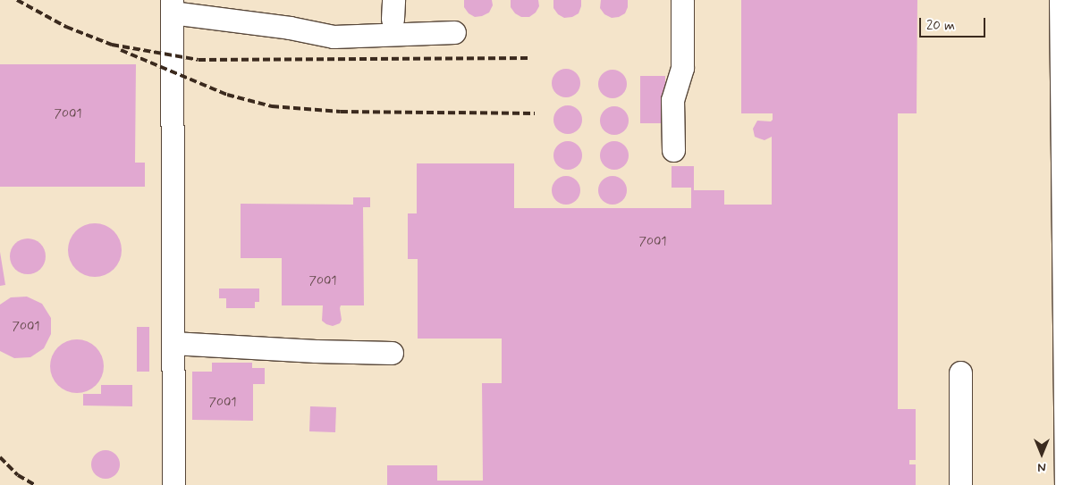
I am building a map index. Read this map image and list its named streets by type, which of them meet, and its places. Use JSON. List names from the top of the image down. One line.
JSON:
{"house_numbers":["7001","7001","7001","7001","7001"],"scale_bar":"20 m","north":"bottom"}
